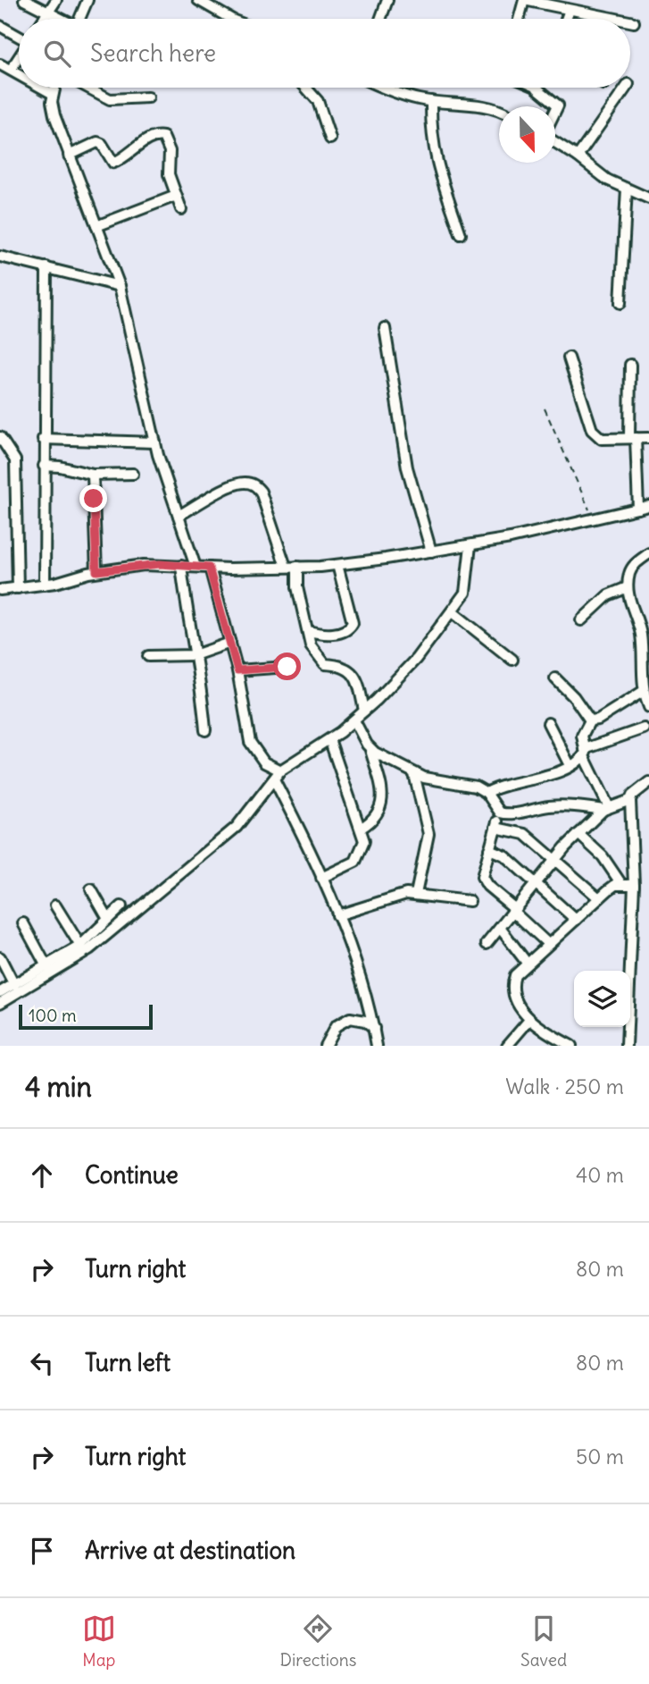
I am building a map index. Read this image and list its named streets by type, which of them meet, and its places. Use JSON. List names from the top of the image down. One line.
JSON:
{"scale_bar":"100 m","north":"bottom","page":{"search":"Search here","scale":"100 m","heading":["4 min","Walk · 250 m"],"list":[["Continue","40 m"],["Turn right","80 m"],["Turn left","80 m"],["Turn right","50 m"],"Arrive at destination"],"nav":["Map","Directions","Saved"]}}
